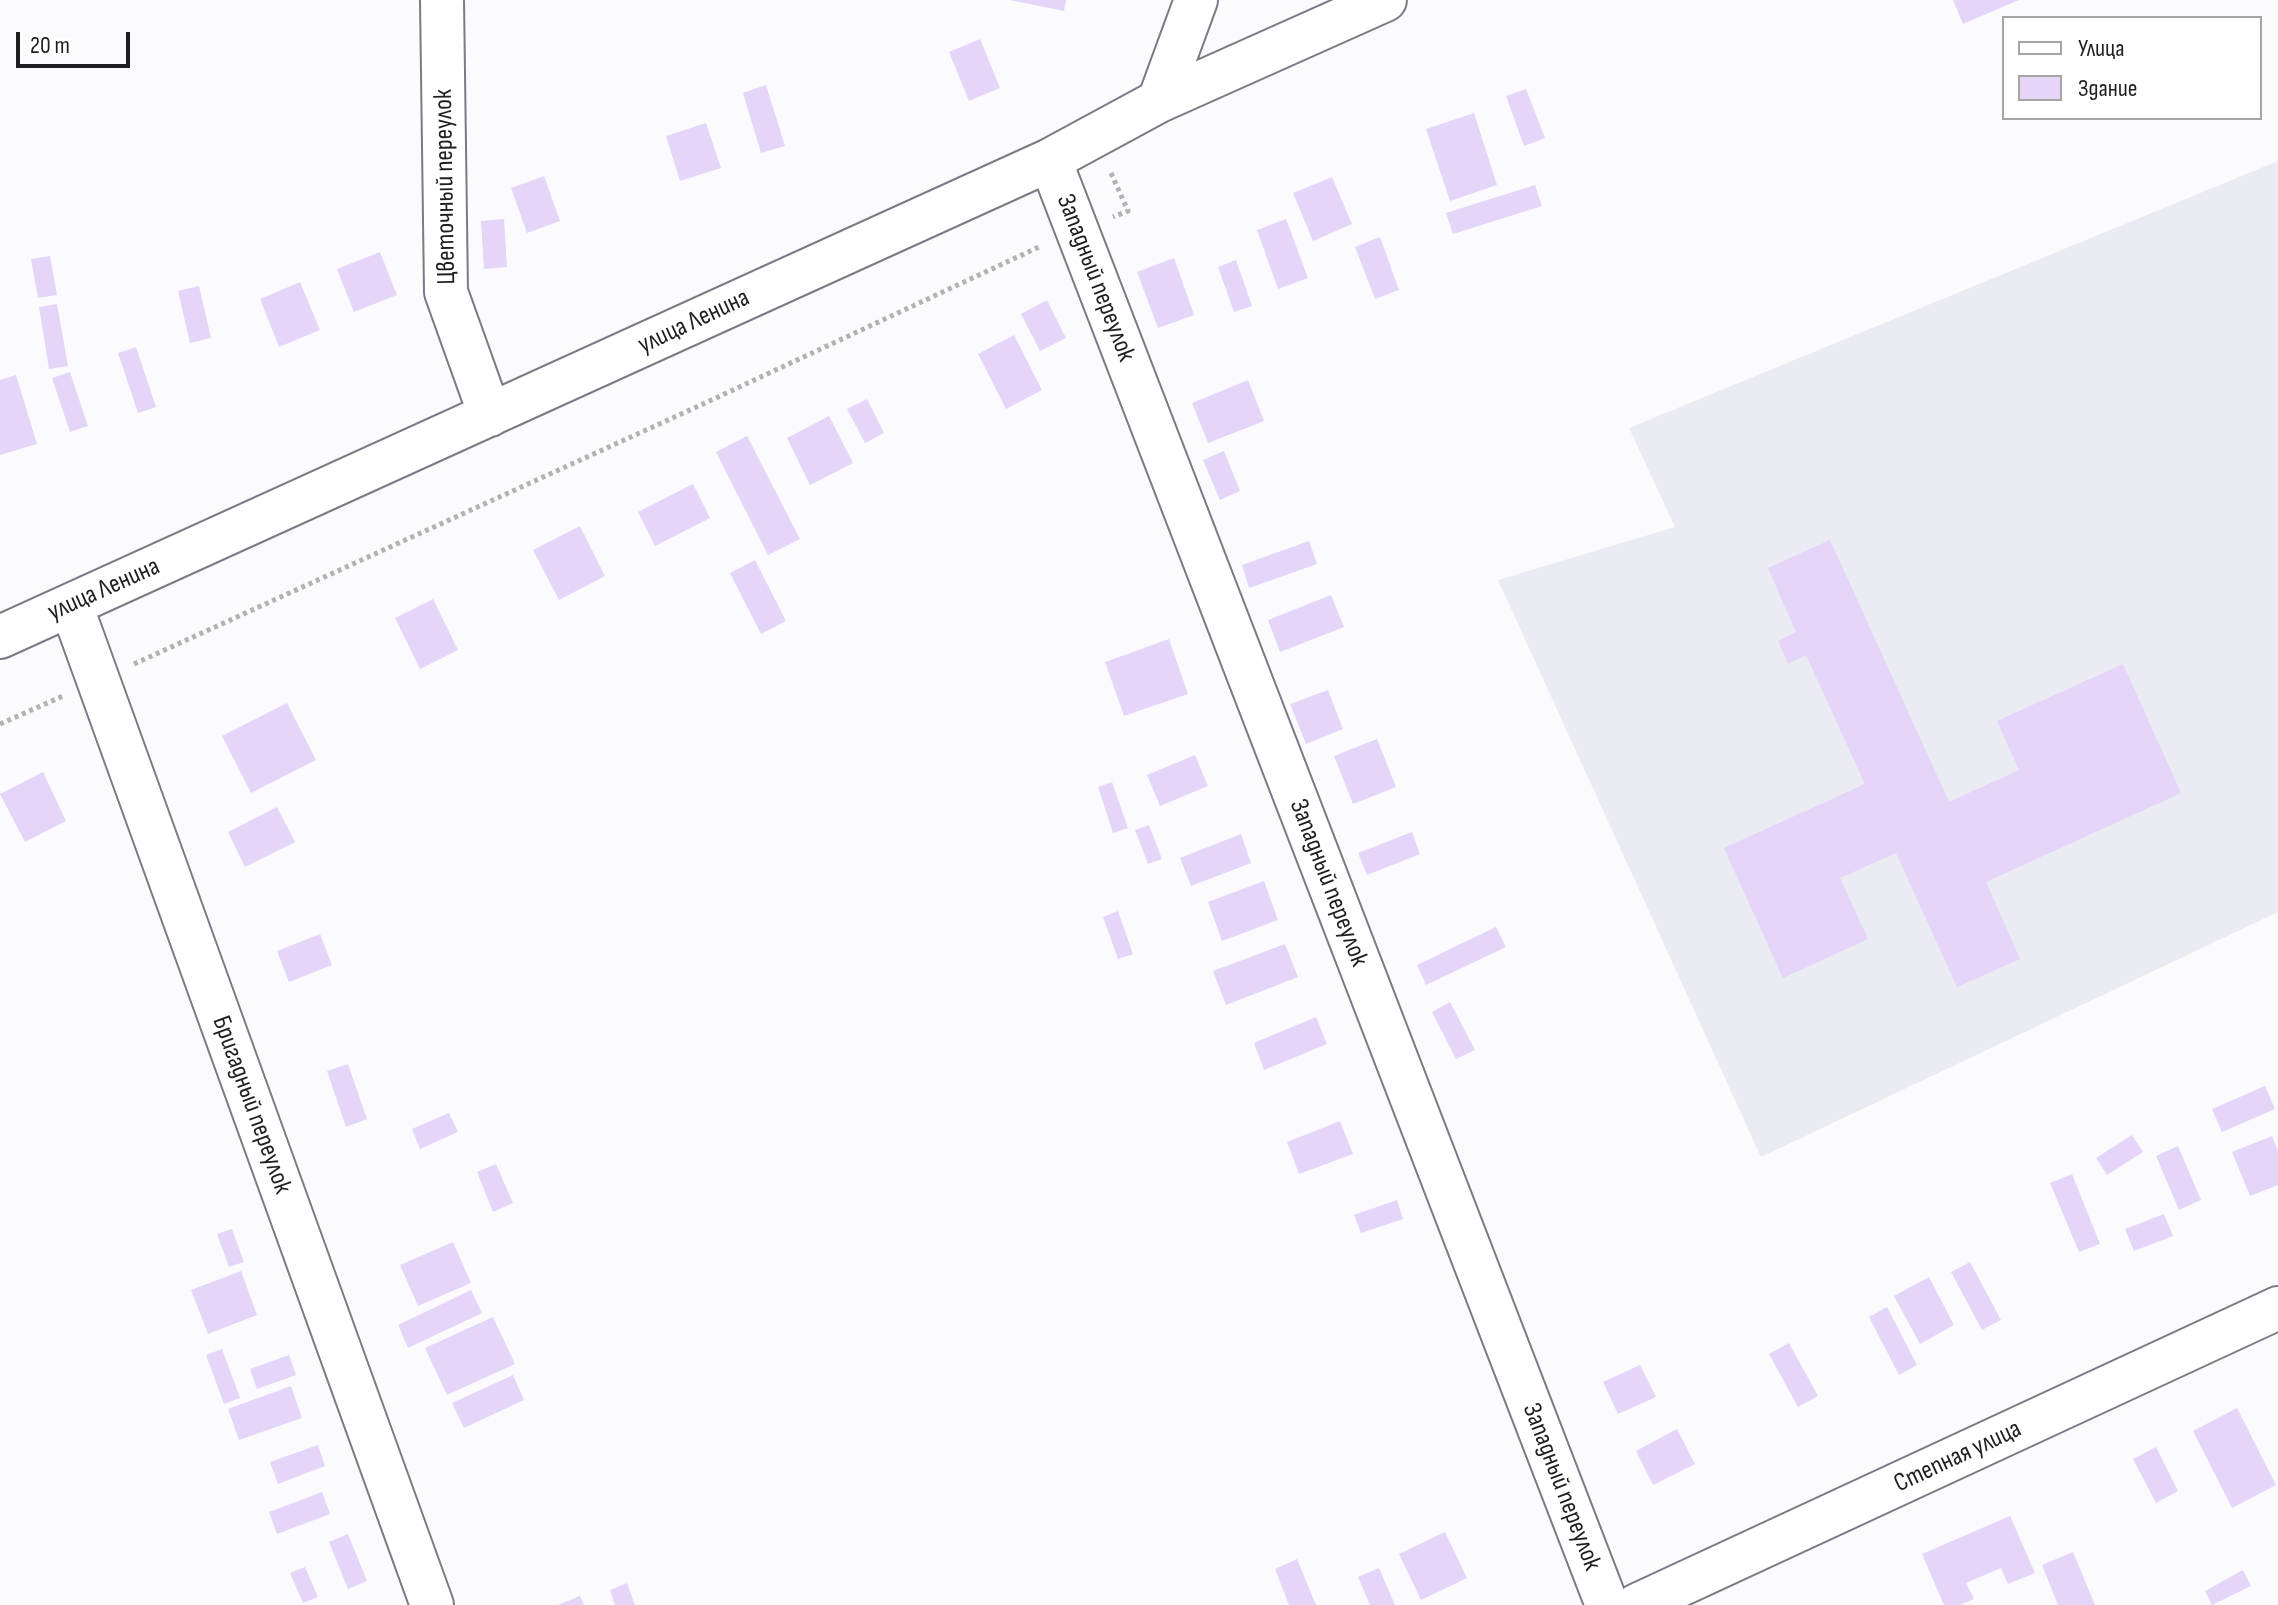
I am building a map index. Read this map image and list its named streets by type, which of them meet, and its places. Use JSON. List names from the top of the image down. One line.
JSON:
{"streets":{"street":["Цветочный переулок","Западный переулок","улица Ленина","Бригадный переулок","Степная улица"]},"crossings":[["Цветочный переулок","улица Ленина"],["Западный переулок","улица Ленина"],["улица Ленина","Бригадный переулок"]],"legend":["Улица","Здание"],"scale_bar":"20 m"}
